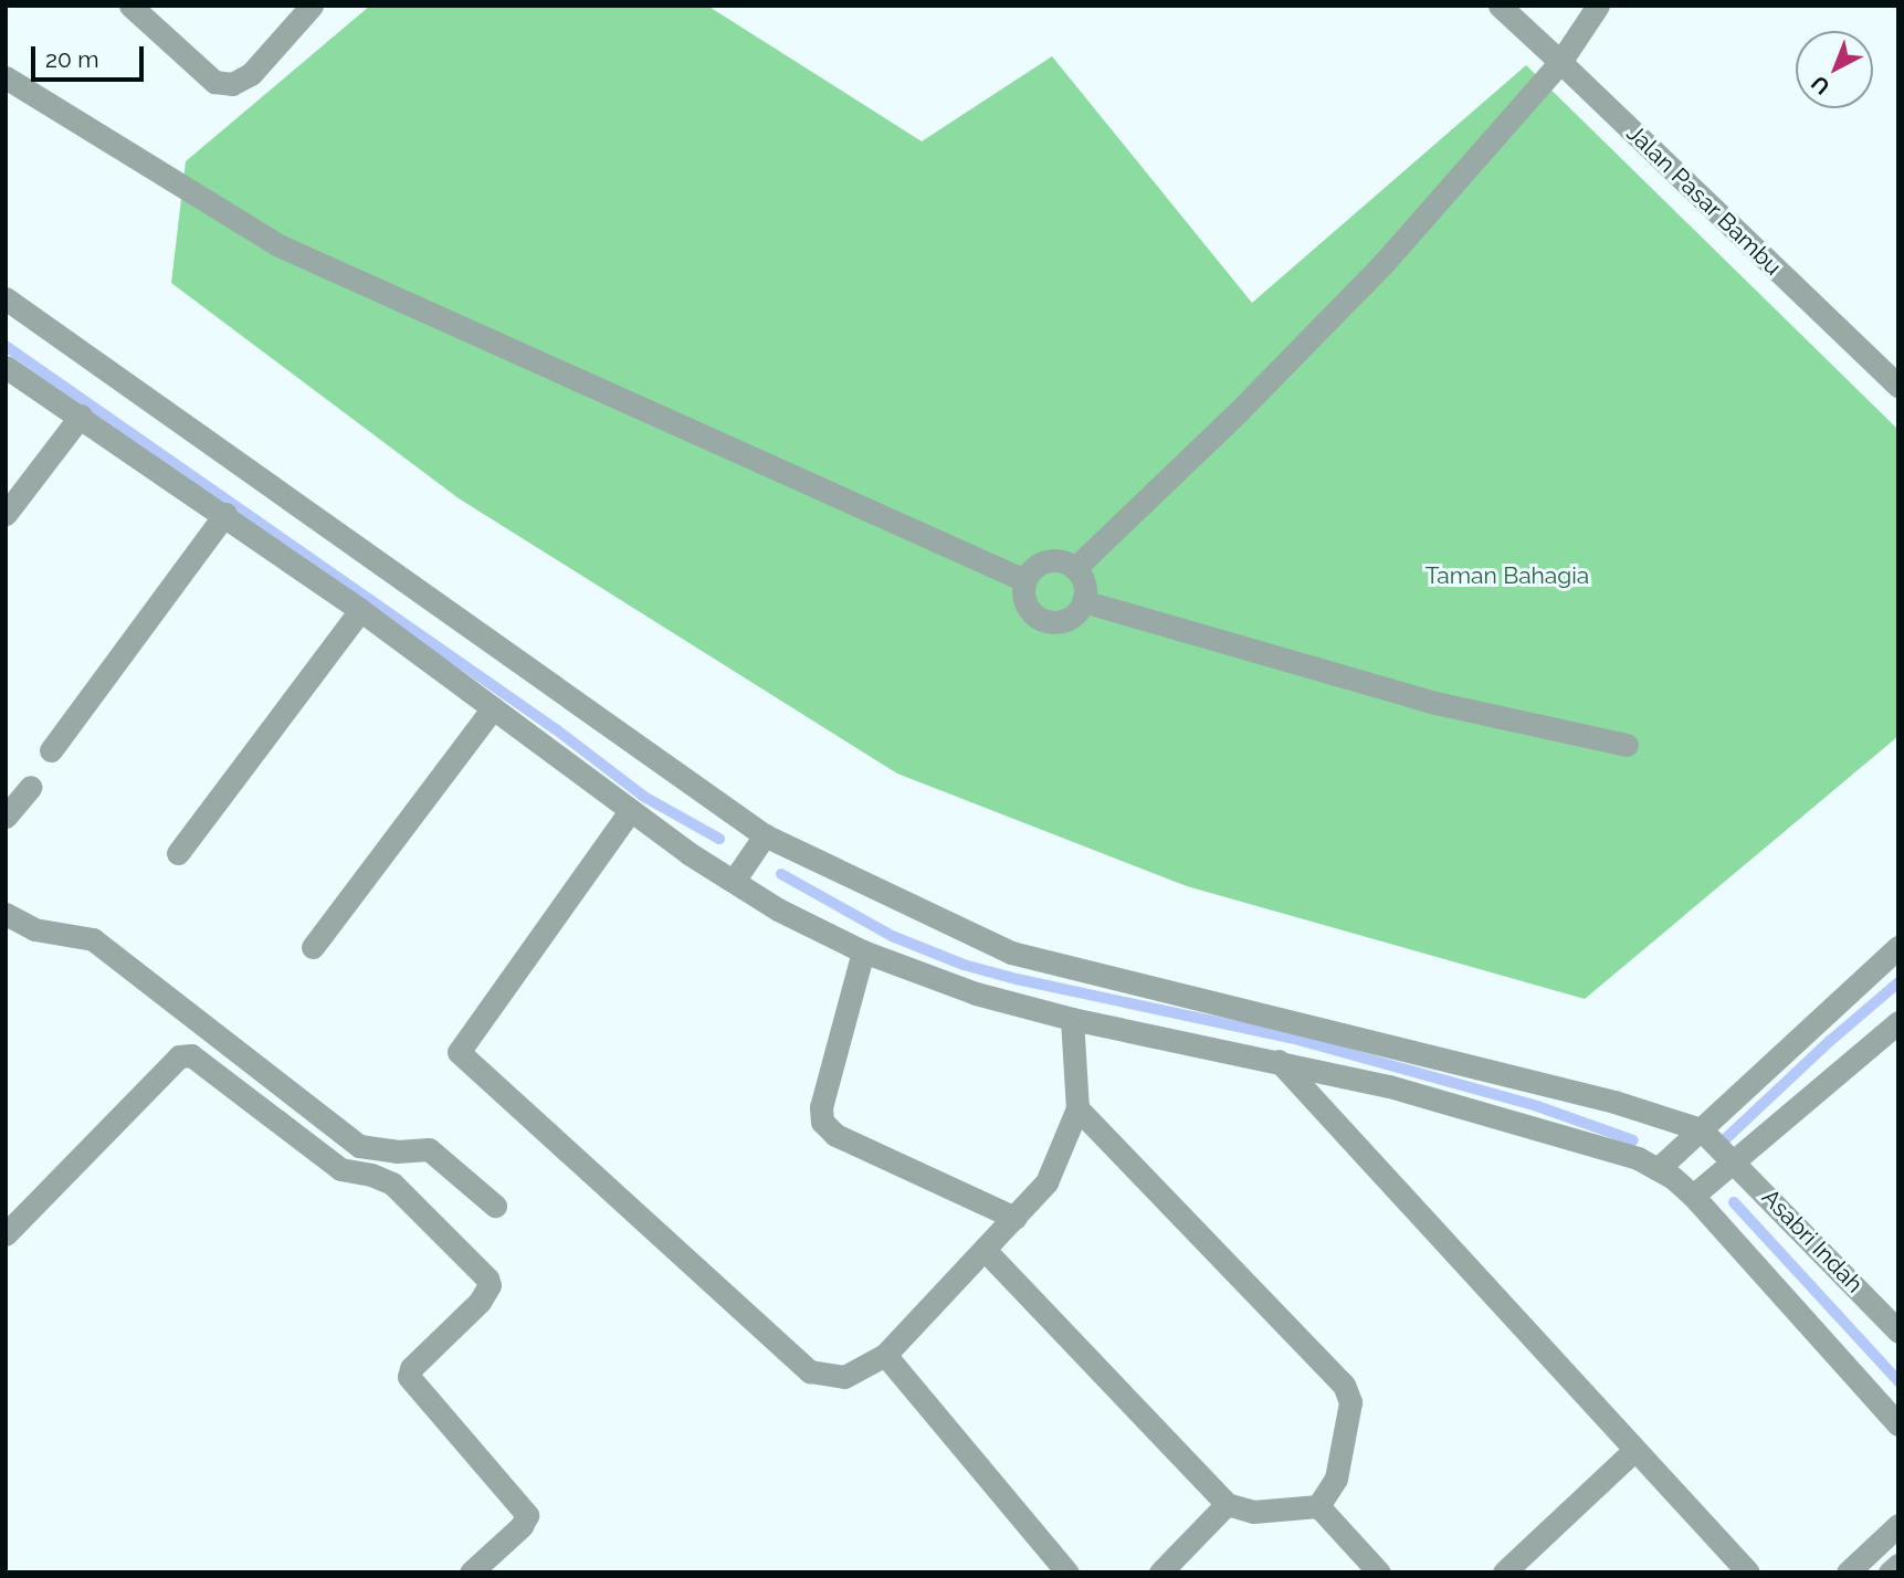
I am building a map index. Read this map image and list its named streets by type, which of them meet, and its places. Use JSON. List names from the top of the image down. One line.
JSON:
{"streets":{"street":["Jalan Pasar Bambu","Asabri Indah"]},"parks":["Taman Bahagia"],"scale_bar":"20 m","north":"bottom left"}
